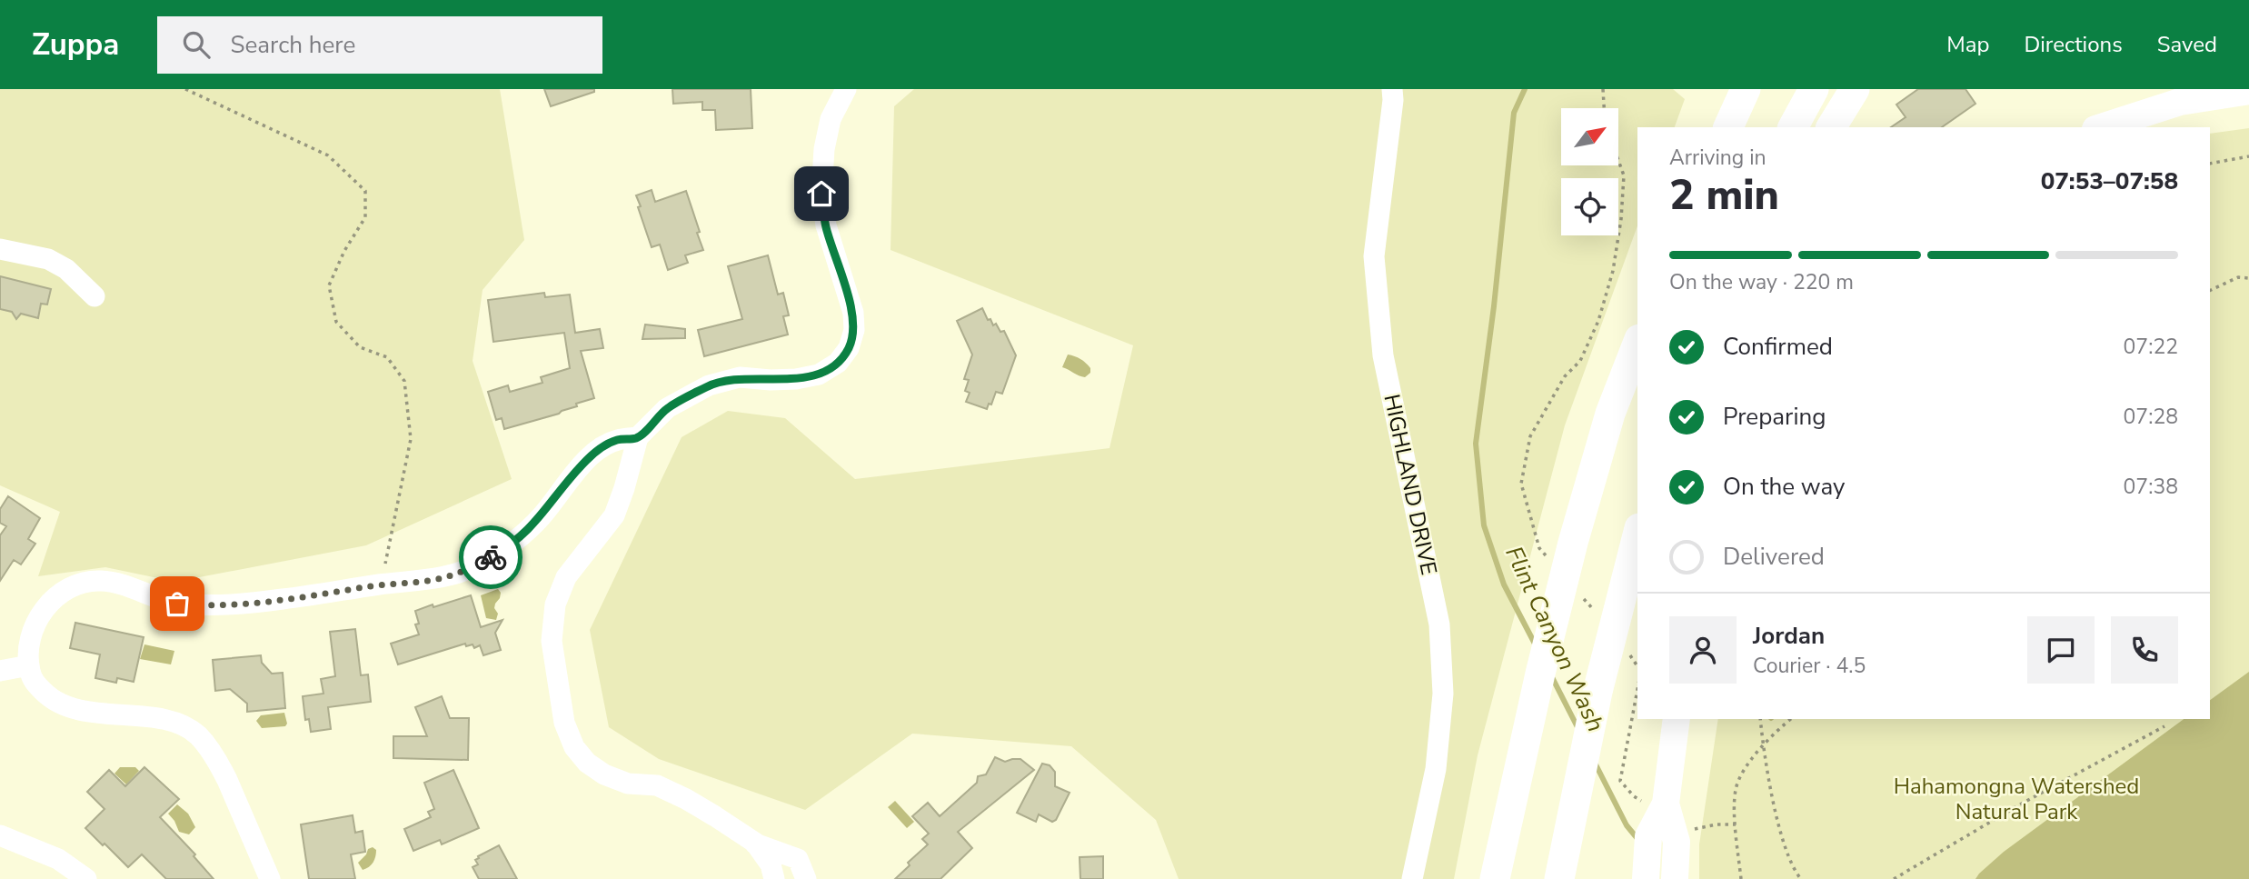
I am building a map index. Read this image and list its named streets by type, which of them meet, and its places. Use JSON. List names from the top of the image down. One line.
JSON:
{"streets":{"street":["HIGHLAND DRIVE"]},"water":["Flint Canyon Wash"],"parks":["Hahamongna Watershed Natural Park"],"north":"top right","page":{"header":"Zuppa","search":"Search here","nav":["Map","Directions","Saved"],"heading":["2 min","Arriving in","07:53–07:58"],"panel":["Jordan","Courier · 4.5"],"bar":"On the way · 220 m","list":[["Confirmed","07:22"],["Preparing","07:28"],["On the way","07:38"],"Delivered"]}}
